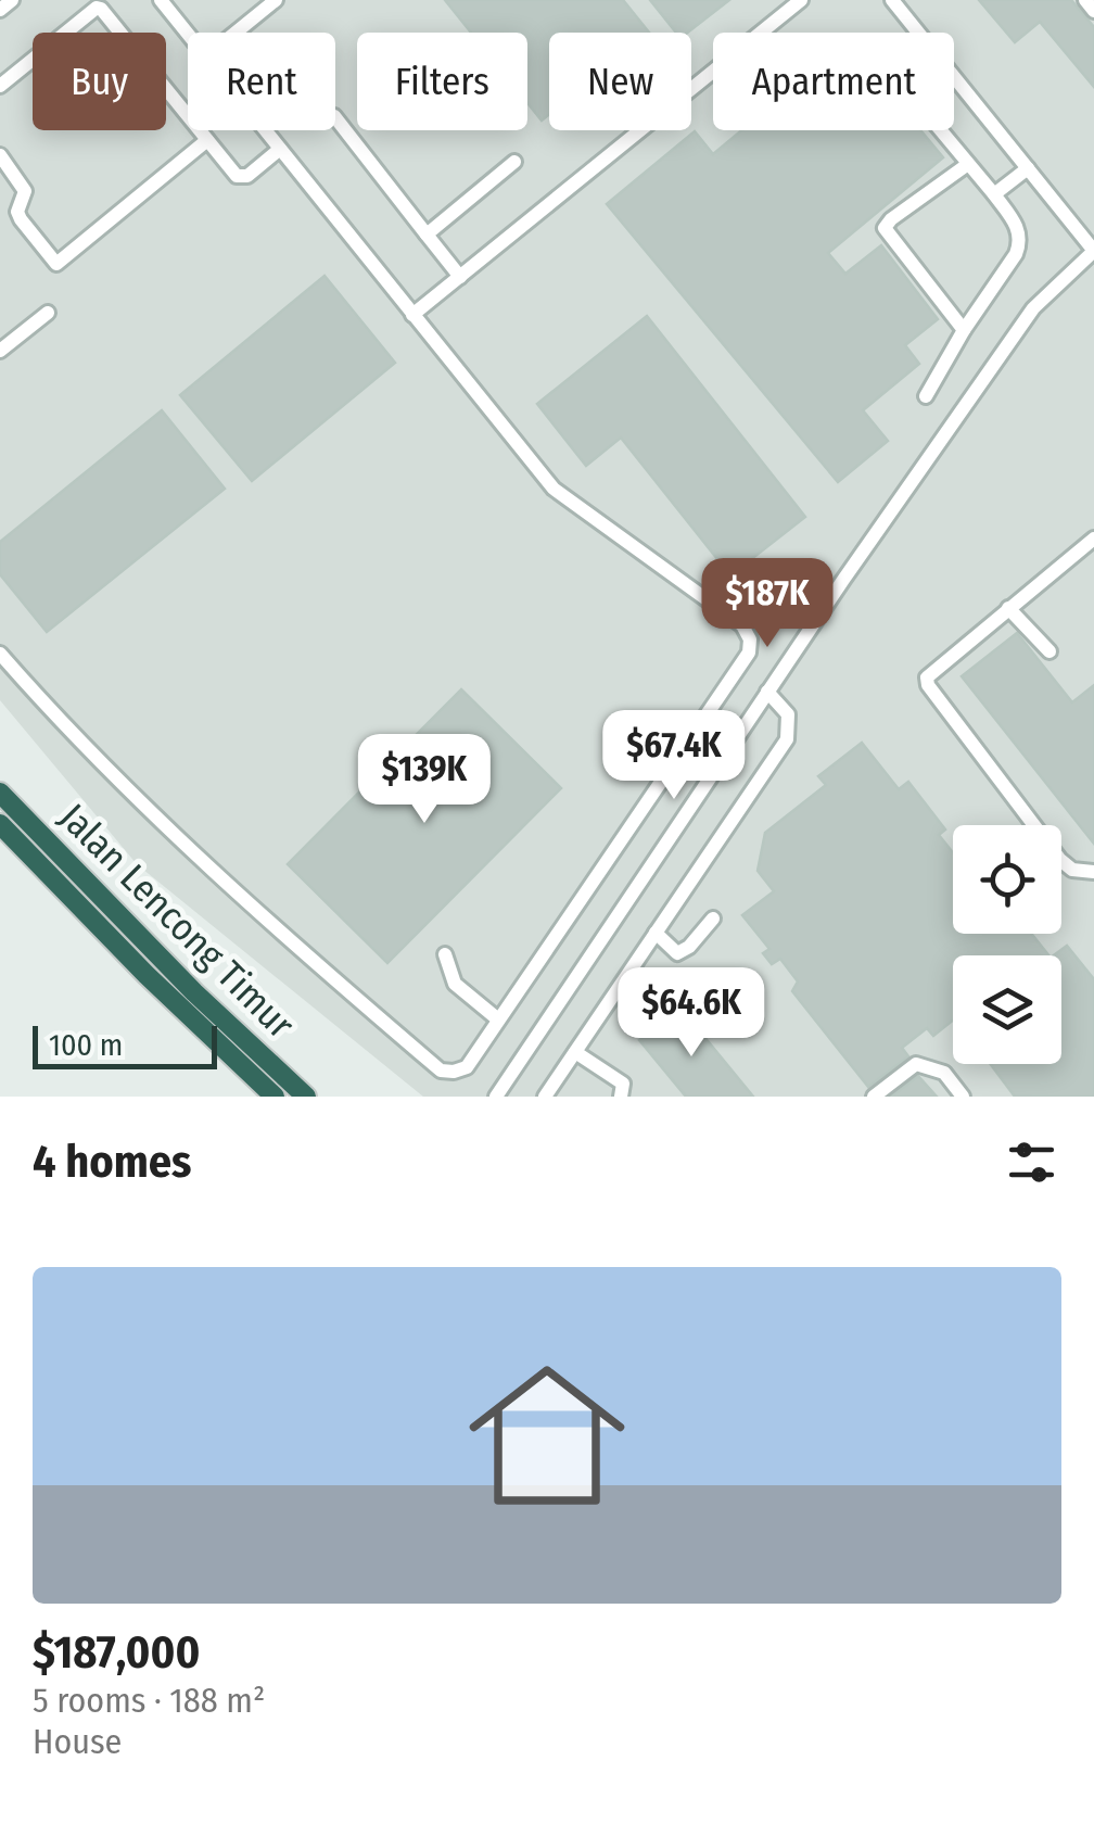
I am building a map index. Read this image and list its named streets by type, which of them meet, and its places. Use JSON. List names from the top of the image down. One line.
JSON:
{"streets":{"highway":["Jalan Lencong Timur"]},"scale_bar":"100 m","page":{"chip":["Buy","Rent","Filters","New","Apartment"],"price":["$187K","$67.4K","$139K","$64.6K"],"scale":"100 m","heading":"4 homes","list":[{"name":"$187,000","note":"5 rooms · 188 m² · House"}]}}
